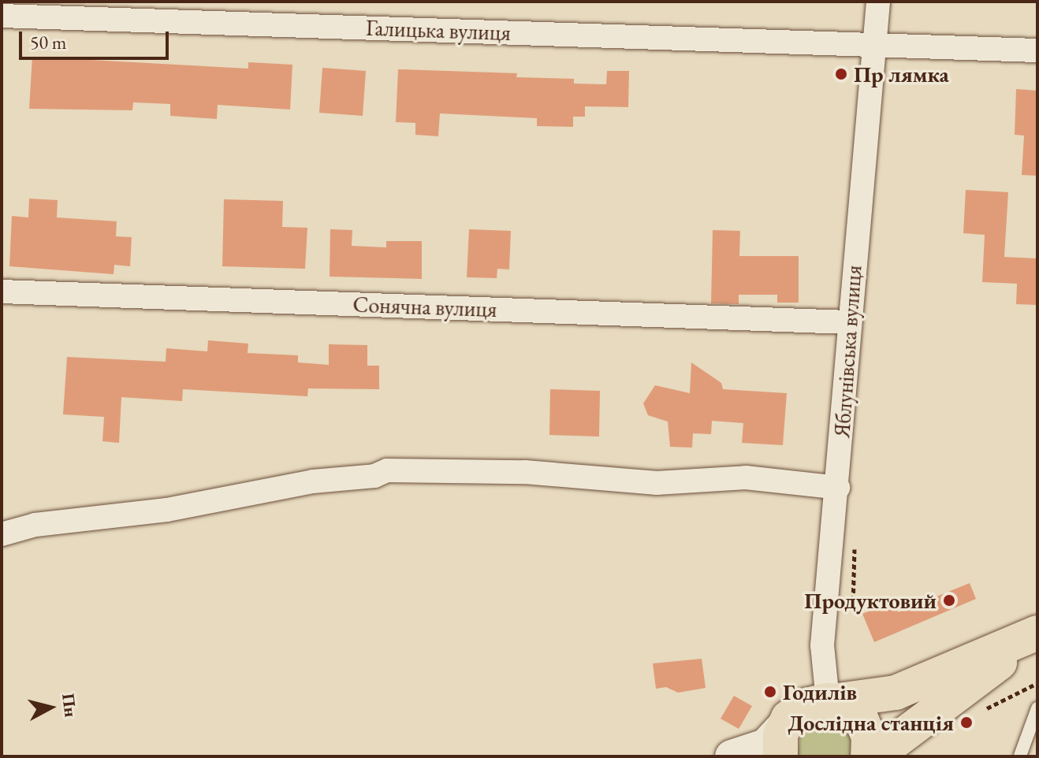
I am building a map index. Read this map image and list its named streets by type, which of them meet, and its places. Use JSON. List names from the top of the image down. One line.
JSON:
{"streets":{"street":["Галицька вулиця","Сонячна вулиця","Яблунівська вулиця"]},"crossings":[["Галицька вулиця","Яблунівська вулиця"],["Сонячна вулиця","Яблунівська вулиця"]],"places":["Пр лямка","Продуктовий","Годилів","Дослідна станція"],"scale_bar":"50 m","north":"right"}
